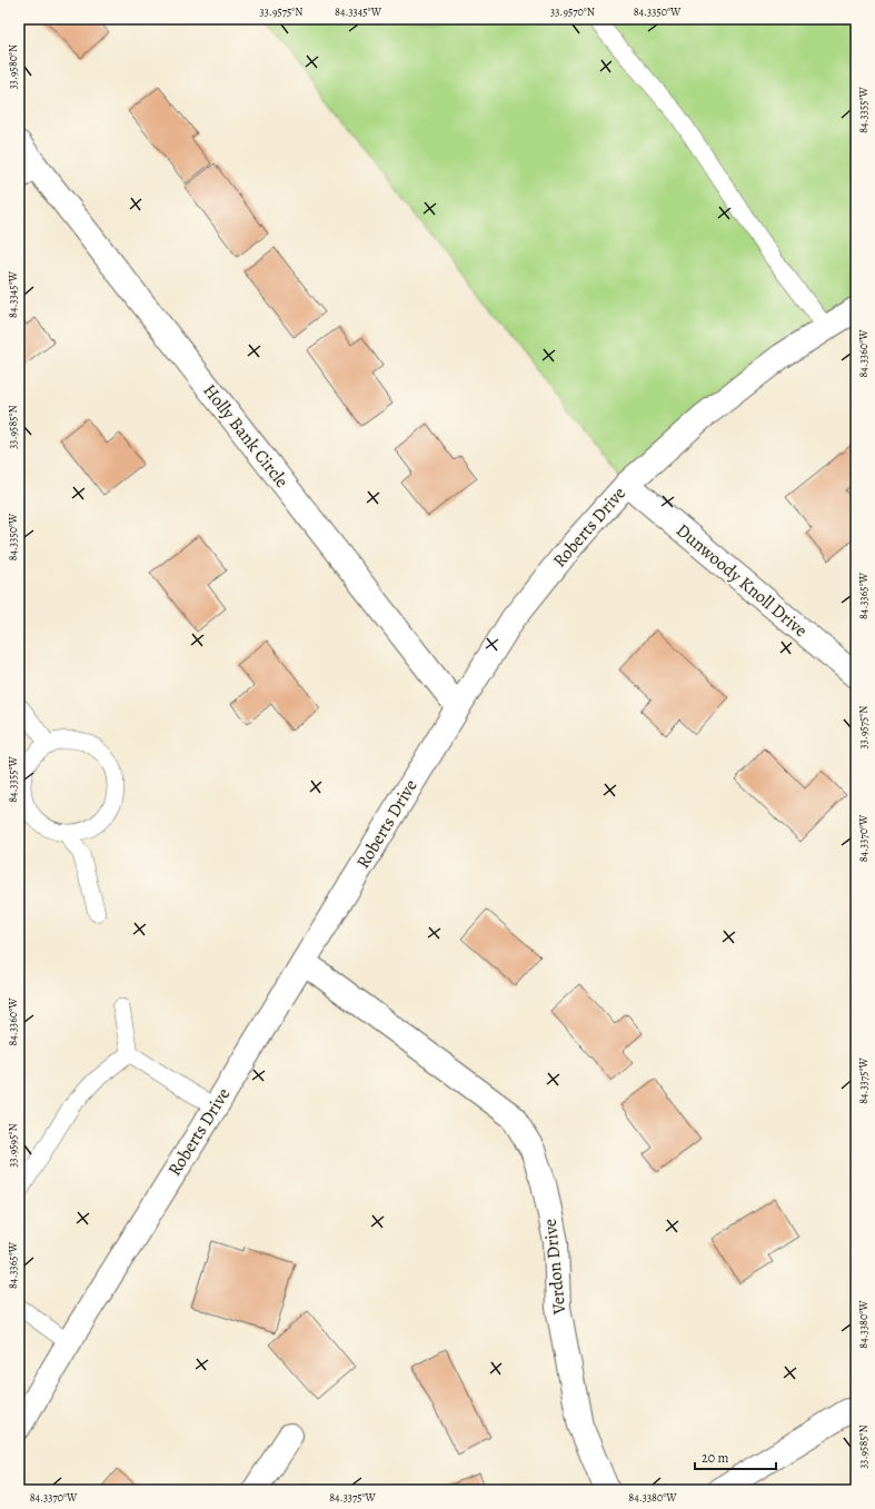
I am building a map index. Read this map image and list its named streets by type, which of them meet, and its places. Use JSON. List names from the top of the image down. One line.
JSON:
{"streets":{"street":["Holly Bank Circle","Roberts Drive","Dunwoody Knoll Drive","Verdon Drive"]},"crossings":[["Holly Bank Circle","Roberts Drive"],["Roberts Drive","Dunwoody Knoll Drive"],["Roberts Drive","Verdon Drive"]],"scale_bar":"20 m","coordinates":["33.9575°N","84.3345°W","33.9570°N","84.3350°W","33.9580°N","84.3355°W","84.3360°W","33.9585°N","84.3365°W","84.3370°W","84.3375°W","33.9595°N","84.3380°W"]}
